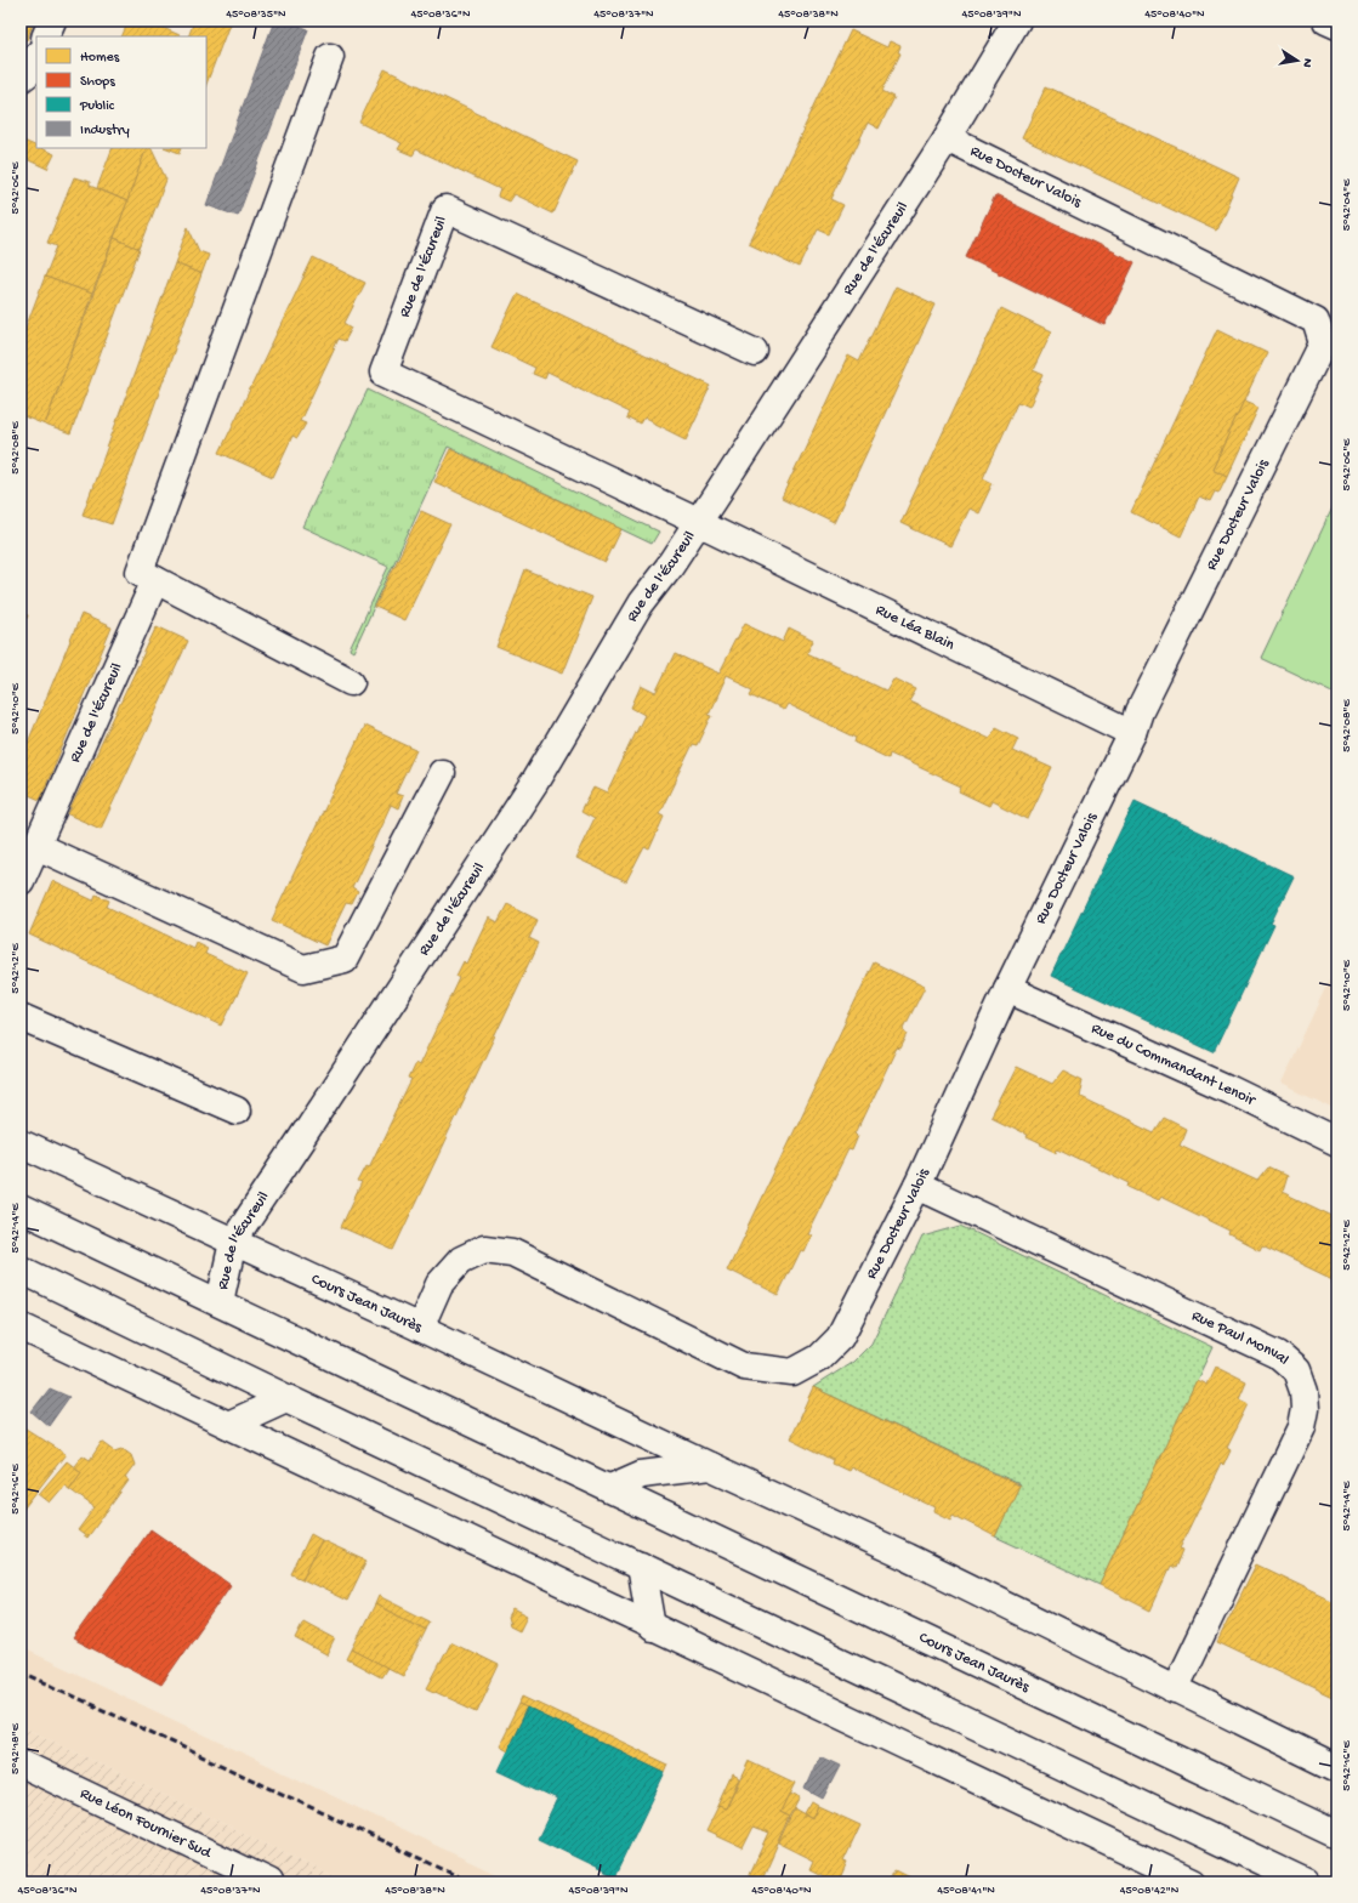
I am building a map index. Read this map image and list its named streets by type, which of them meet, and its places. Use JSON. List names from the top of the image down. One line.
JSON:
{"streets":{"street":["Rue Docteur Valois","Rue de l'Écureuil","Rue Léa Blain","Rue du Commandant Lenoir","Cours Jean Jaurès","Rue Paul Monval","Rue Léon Fournier Sud"]},"crossings":[["Rue Docteur Valois","Rue de l'Écureuil"],["Rue Docteur Valois","Rue Léa Blain"],["Rue Docteur Valois","Rue du Commandant Lenoir"],["Rue Docteur Valois","Cours Jean Jaurès"],["Rue Docteur Valois","Rue Paul Monval"],["Rue de l'Écureuil","Rue Léa Blain"],["Rue de l'Écureuil","Cours Jean Jaurès"],["Cours Jean Jaurès","Rue Paul Monval"]],"legend":["Homes","Shops","Public","Industry"],"north":"right","coordinates":["45°08'35\"N","45°08'36\"N","45°08'37\"N","45°08'38\"N","45°08'39\"N","45°08'40\"N","5°42'06\"E","5°42'04\"E","5°42'08\"E","5°42'10\"E","5°42'12\"E","5°42'14\"E","5°42'16\"E","5°42'18\"E","45°08'41\"N","45°08'42\"N"]}
